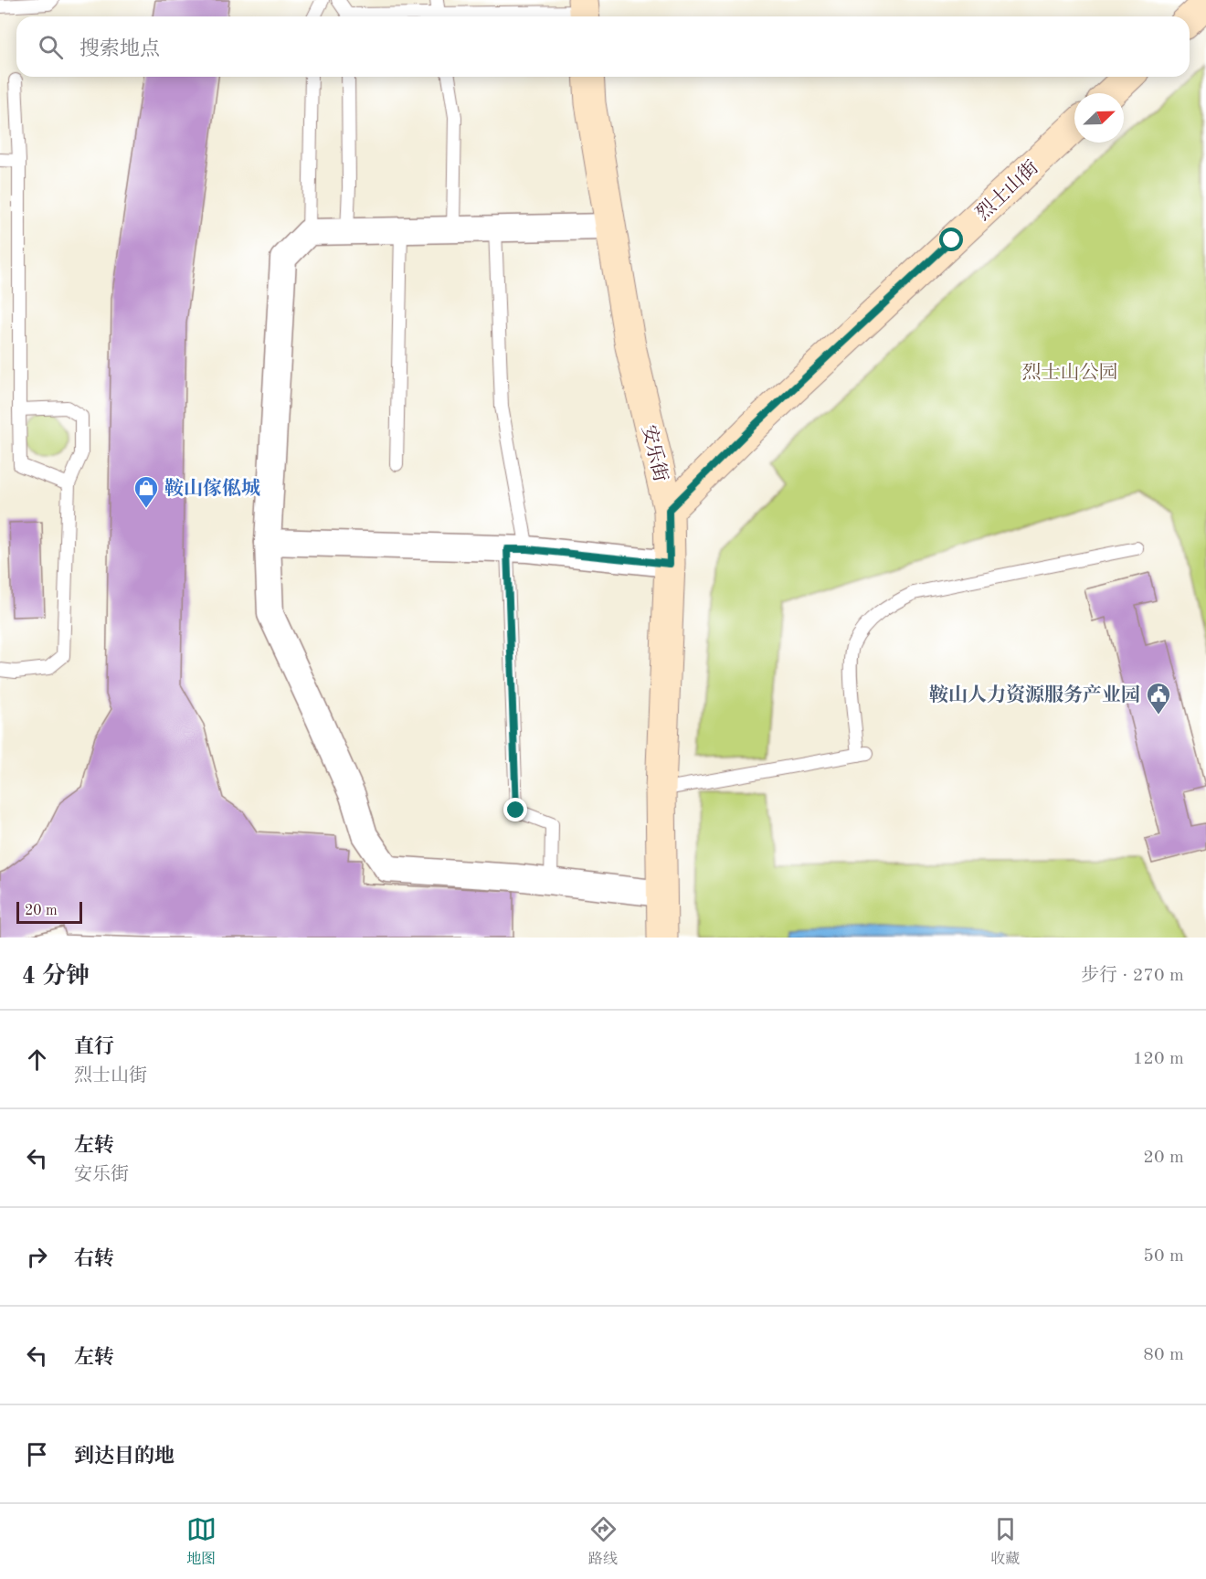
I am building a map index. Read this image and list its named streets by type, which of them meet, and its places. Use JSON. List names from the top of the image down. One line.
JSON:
{"streets":{"street":["烈士山街","安乐街"]},"crossings":[["烈士山街","安乐街"]],"parks":["烈士山公园"],"places":{"shop":["鞍山傢俬城"],"public building":["鞍山人力资源服务产业园"]},"scale_bar":"20 m","north":"top right","page":{"search":"搜索地点","scale":"20 m","heading":["4 分钟","步行 · 270 m"],"list":[["直行","烈士山街","120 m"],["左转","安乐街","20 m"],["右转","50 m"],["左转","80 m"],"到达目的地"],"nav":["地图","路线","收藏"]}}
